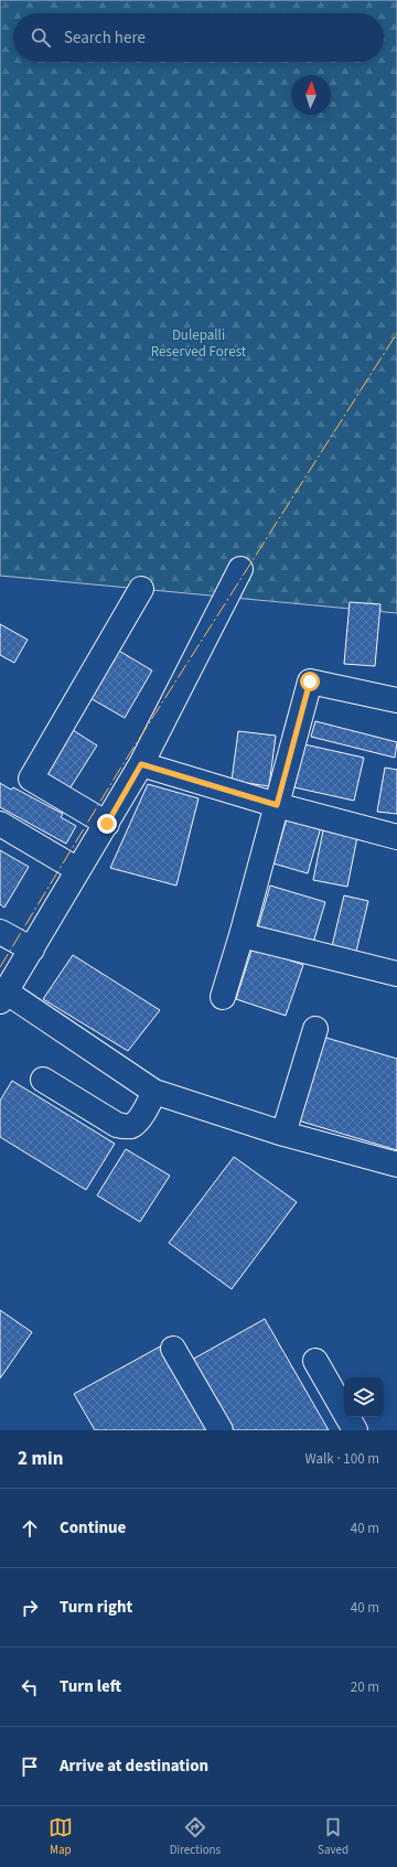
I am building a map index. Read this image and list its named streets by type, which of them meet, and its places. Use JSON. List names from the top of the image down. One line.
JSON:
{"parks":["Dulepalli Reserved Forest"],"north":"top","page":{"search":"Search here","heading":["2 min","Walk · 100 m"],"list":[["Continue","40 m"],["Turn right","40 m"],["Turn left","20 m"],"Arrive at destination"],"nav":["Map","Directions","Saved"]}}
